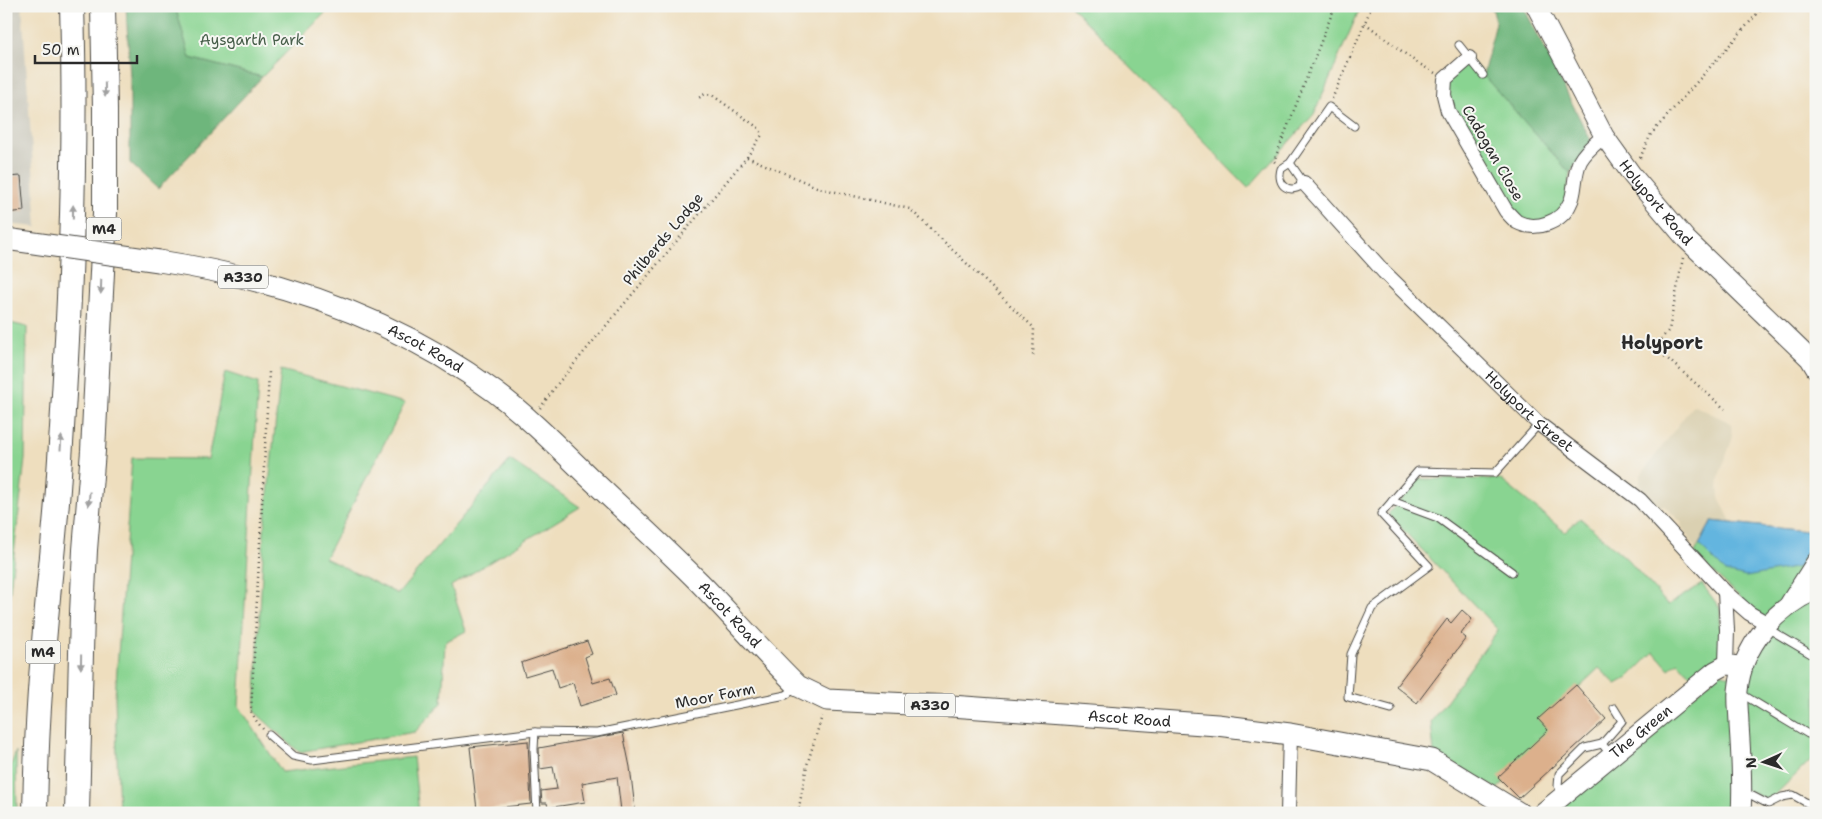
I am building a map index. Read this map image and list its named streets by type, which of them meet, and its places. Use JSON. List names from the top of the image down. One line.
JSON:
{"streets":{"highway":["M4"],"main road":["A330","Ascot Road"],"street":["Cadogan Close","Holyport Road","Holyport Street","The Green"],"lane":["Moor Farm"],"path":["Philberds Lodge"]},"crossings":[["Cadogan Close","Holyport Road"],["Philberds Lodge","Ascot Road"],["Ascot Road","Moor Farm"]],"districts":["Holyport"],"parks":["Aysgarth Park"],"scale_bar":"50 m","north":"left"}
